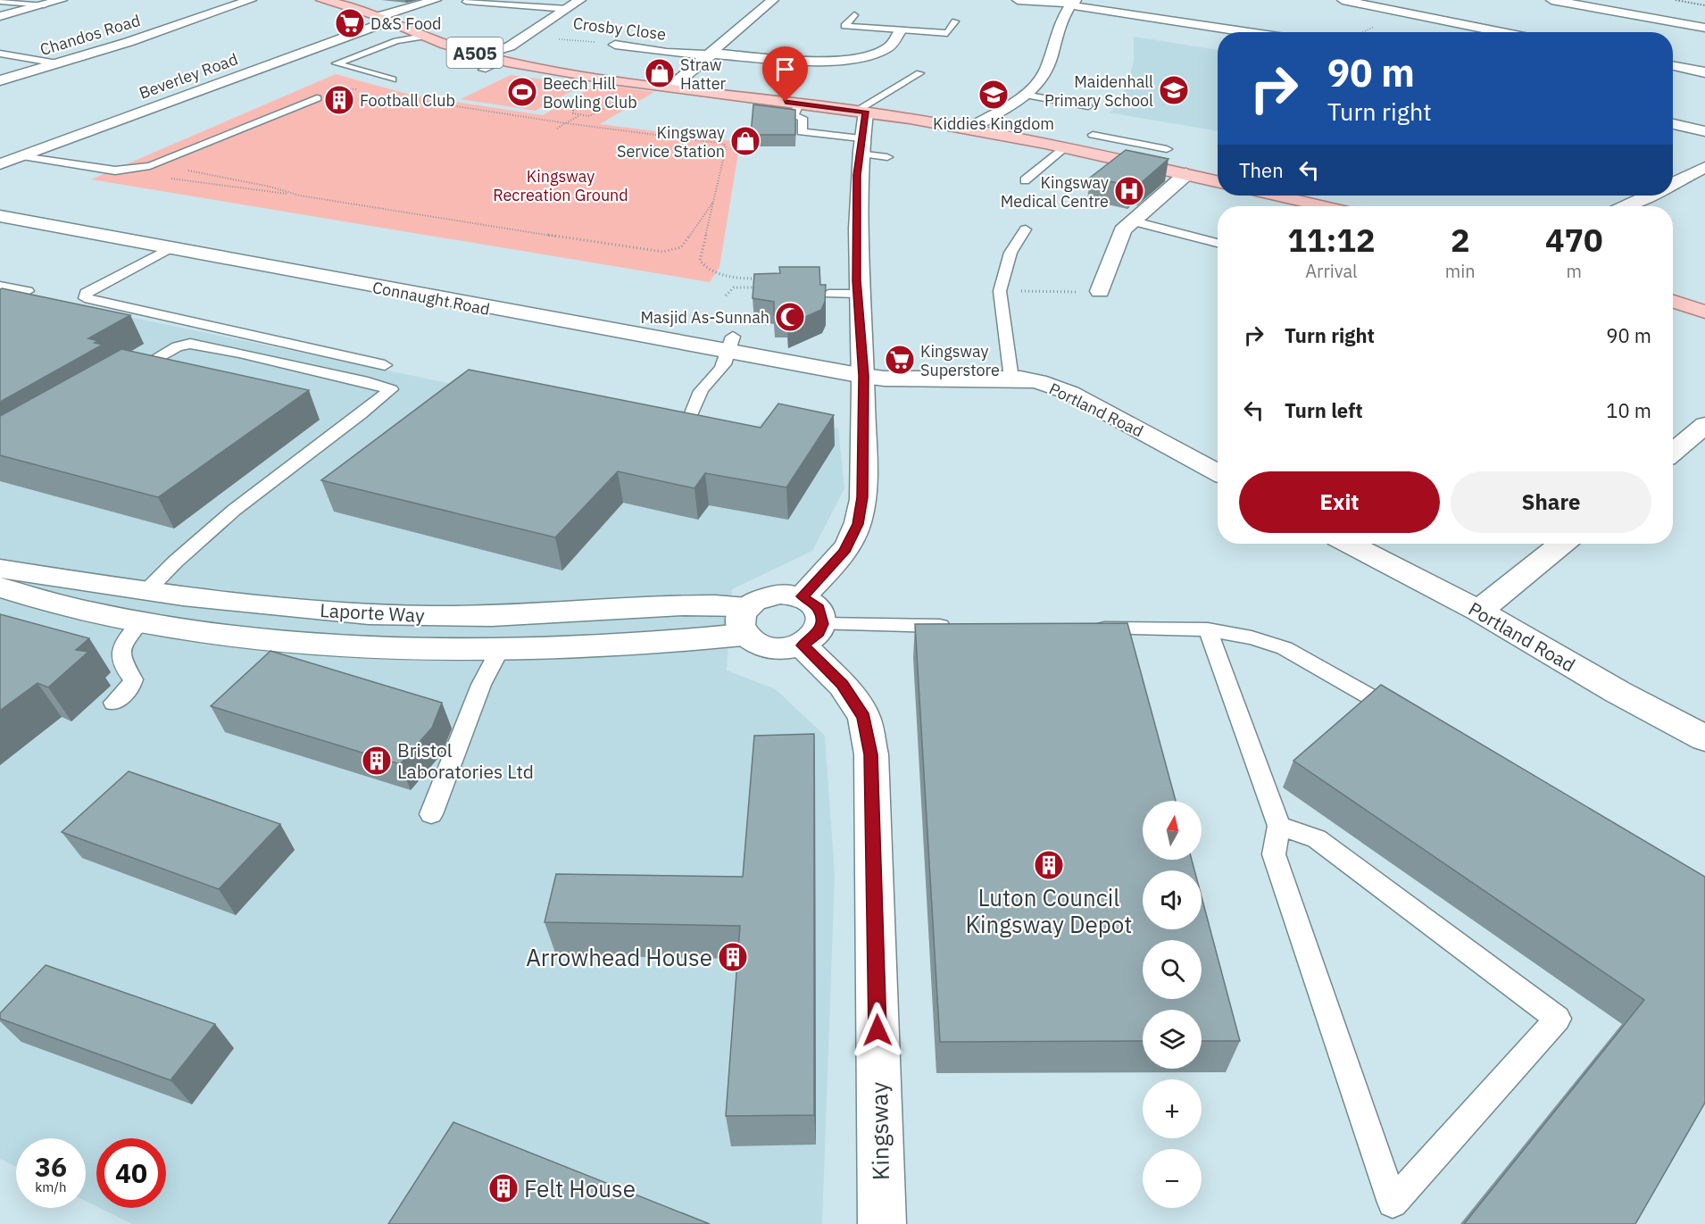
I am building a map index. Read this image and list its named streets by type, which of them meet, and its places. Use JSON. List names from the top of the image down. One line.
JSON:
{"streets":{"main road":["A505"],"street":["Crosby Close","Chandos Road","Beverley Road","Connaught Road","Portland Road","Laporte Way","Kingsway"]},"crossings":[["A505","Beverley Road"],["Connaught Road","Portland Road"],["Laporte Way","Kingsway"]],"parks":["Kingsway Recreation Ground"],"places":{"supermarket":["D&S Food","Kingsway Superstore"],"shop":["Straw Hatter","Kingsway Service Station"],"school or university":["Maidenhall Primary School","Kiddies Kingdom"],"sports":["Beech Hill Bowling Club"],"building":["Football Club","Bristol Laboratories Ltd","Luton Council Kingsway Depot","Arrowhead House","Felt House"],"hospital":["Kingsway Medical Centre"],"mosque":["Masjid As-Sunnah"]},"north":"top","page":{"turn":["90 m","Turn right"],"then":"Then","eta":["11:12","Arrival","2","min","470","m"],"list":[{"name":"Turn right","value":"90 m"},{"name":"Turn left","value":"10 m"}],"buttons":["Exit","Share"],"map_buttons":["+","−"],"speed":"36 km/h","limit":"40"}}
